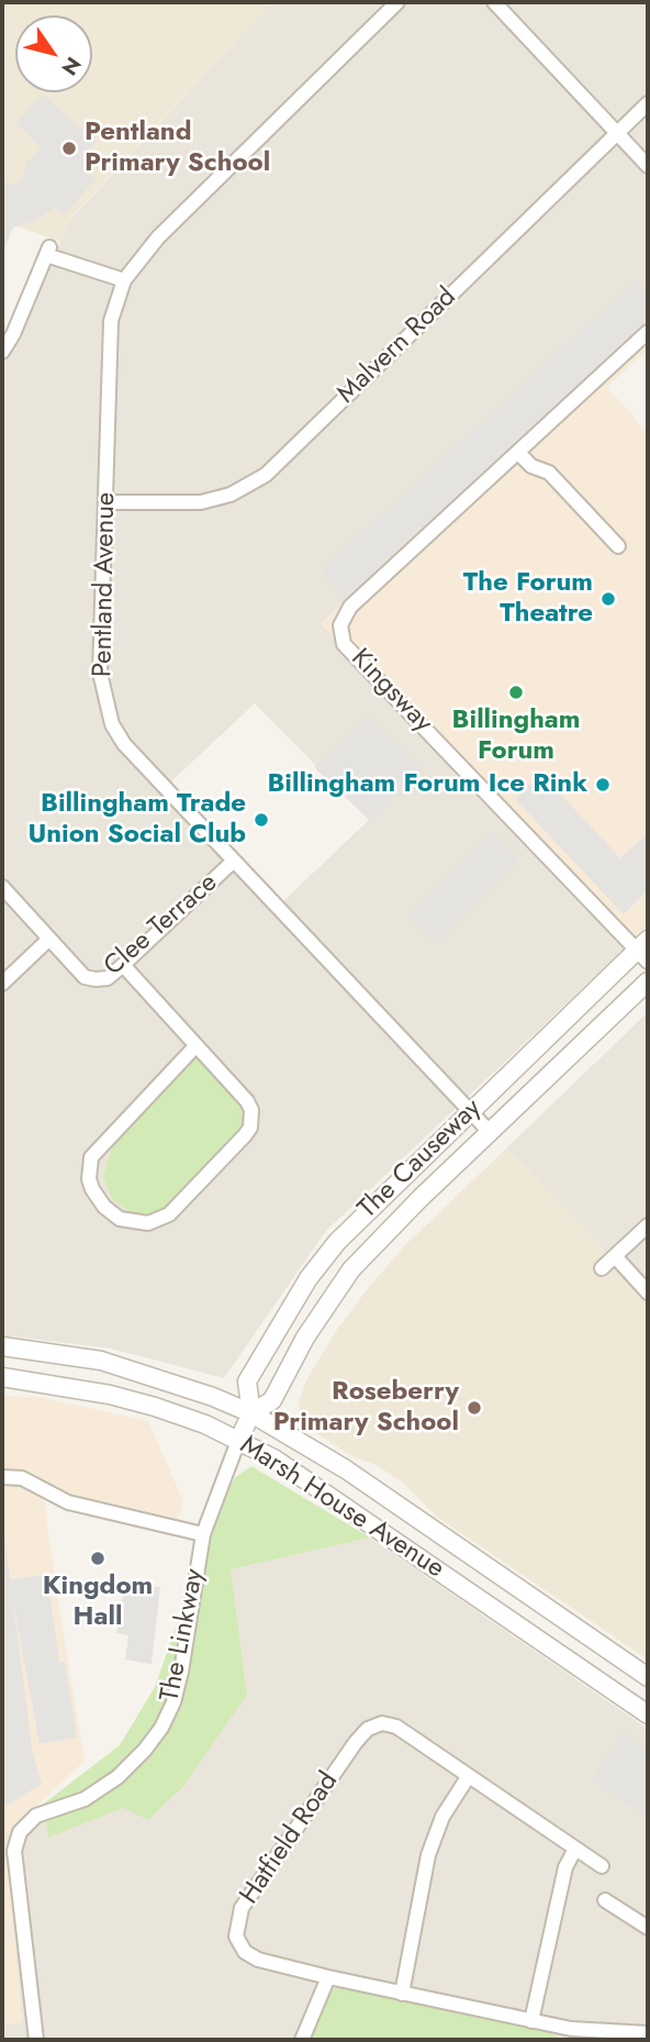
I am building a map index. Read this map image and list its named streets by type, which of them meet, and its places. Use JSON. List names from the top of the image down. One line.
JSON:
{"streets":{"street":["Malvern Road","Pentland Avenue","Kingsway","Clee Terrace","The Causeway","Marsh House Avenue","The Linkway","Hatfield Road"]},"crossings":[["Malvern Road","Pentland Avenue"],["Pentland Avenue","Clee Terrace"],["Pentland Avenue","The Causeway"],["Kingsway","The Causeway"],["The Causeway","Marsh House Avenue"],["The Causeway","The Linkway"],["Marsh House Avenue","The Linkway"]],"places":["Pentland Primary School","The Forum Theatre","Billingham Forum","Billingham Forum Ice Rink","Billingham Trade Union Social Club","Roseberry Primary School","Kingdom Hall"],"north":"bottom right"}
